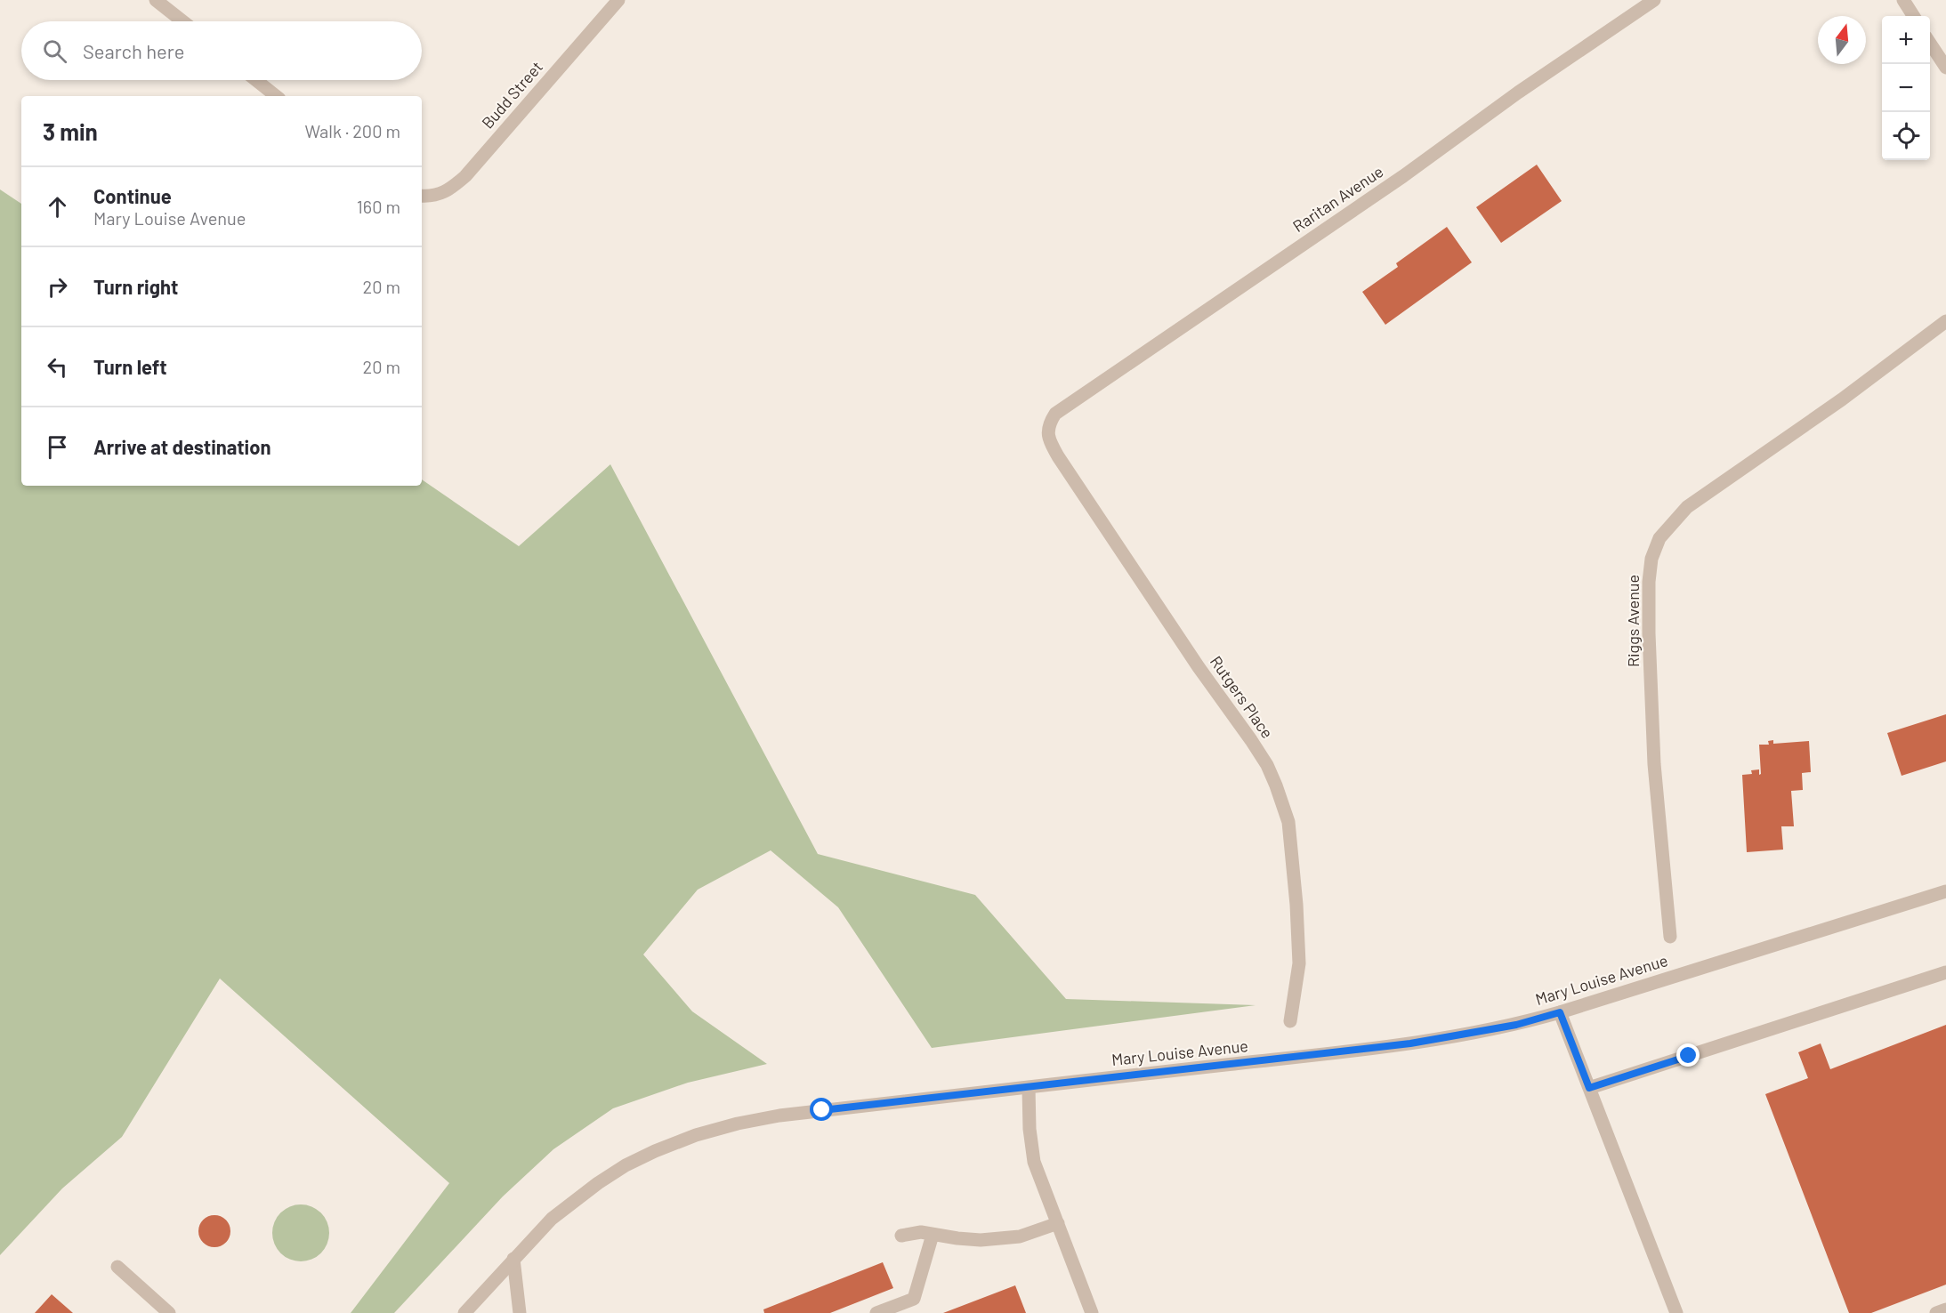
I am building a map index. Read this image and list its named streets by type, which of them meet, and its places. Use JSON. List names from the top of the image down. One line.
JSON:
{"streets":{"street":["Budd Street","Raritan Avenue","Riggs Avenue","Rutgers Place","Mary Louise Avenue"]},"crossings":[["Raritan Avenue","Rutgers Place"]],"north":"top","page":{"map_buttons":["+","−"],"search":"Search here","heading":["3 min","Walk · 200 m"],"list":[["Continue","Mary Louise Avenue","160 m"],["Turn right","20 m"],["Turn left","20 m"],"Arrive at destination"]}}
